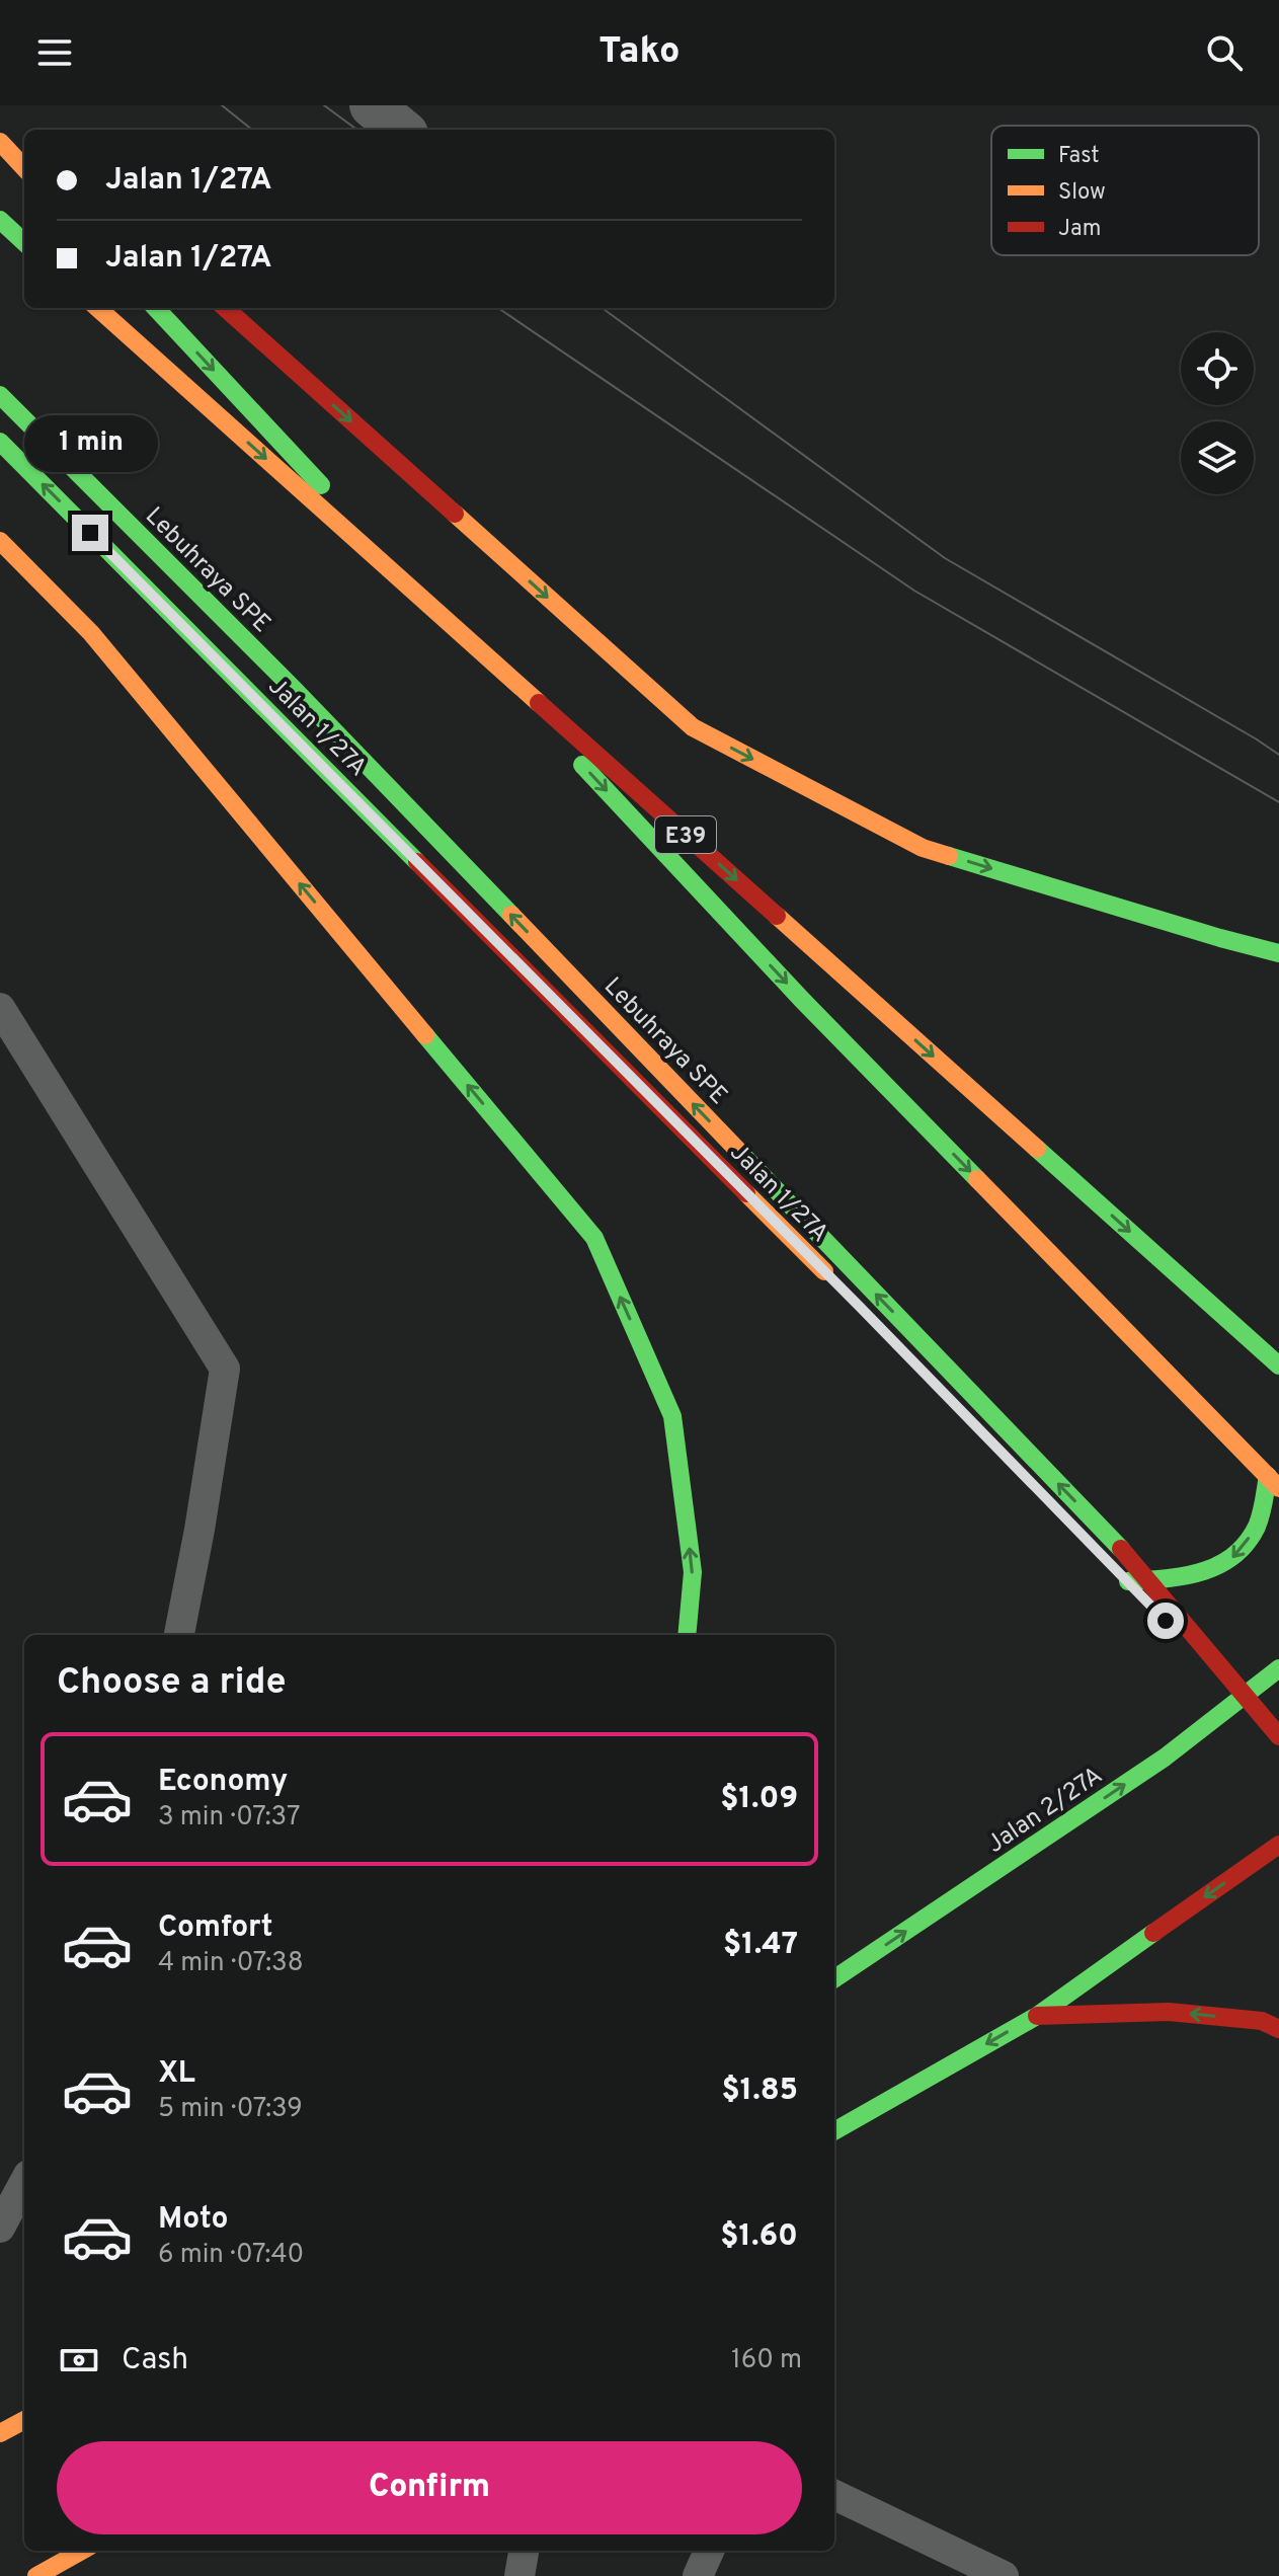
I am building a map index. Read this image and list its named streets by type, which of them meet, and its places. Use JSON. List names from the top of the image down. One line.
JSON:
{"streets":{"main road":["Lebuhraya SPE","Jalan 1/27A","E39","Jalan 2/27A"]},"legend":["Fast","Slow","Jam"],"page":{"header":"Tako","banner":["Jalan 1/27A","Jalan 1/27A"],"bubble":"1 min","heading":"Choose a ride","list":[{"name":"Economy","note":"3 min · 07:37","value":"$1.09"},{"name":"Comfort","note":"4 min · 07:38","value":"$1.47"},{"name":"XL","note":"5 min · 07:39","value":"$1.85"},{"name":"Moto","note":"6 min · 07:40","value":"$1.60"}],"pay":["Cash","160 m"],"buttons":"Confirm"}}
